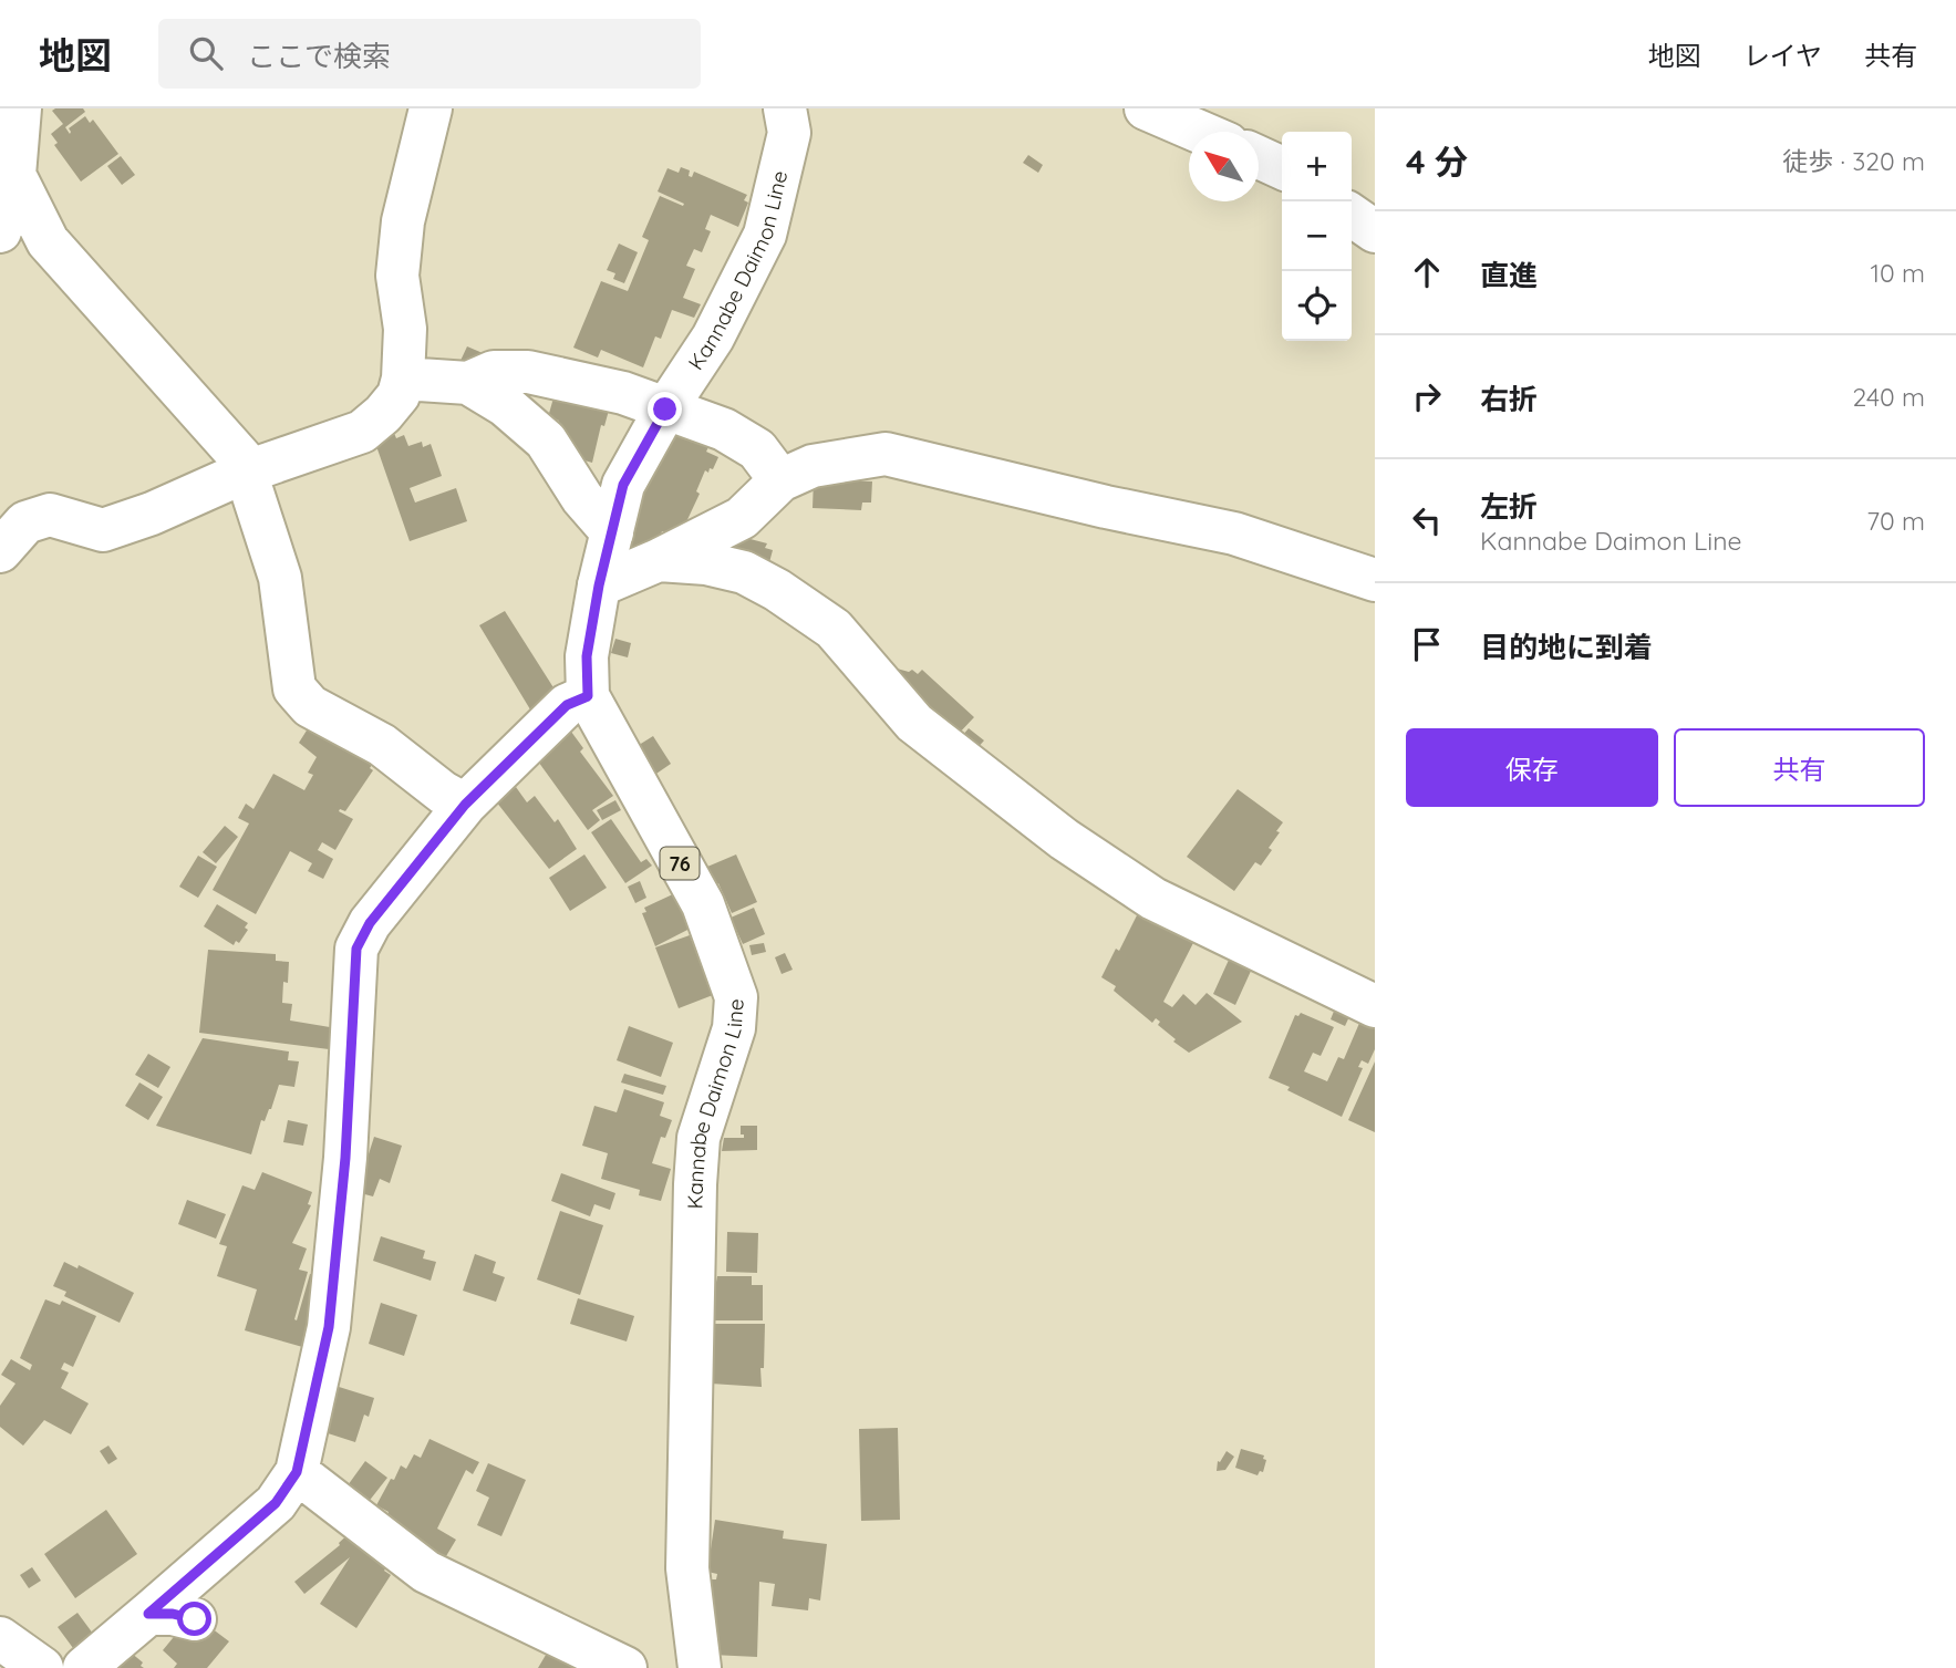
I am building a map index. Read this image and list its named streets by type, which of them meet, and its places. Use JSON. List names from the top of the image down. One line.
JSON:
{"streets":{"street":["Kannabe Daimon Line","76"]},"north":"top left","page":{"header":"地図","search":"ここで検索","nav":["地図","レイヤ","共有"],"heading":["4 分","徒歩 · 320 m"],"map_buttons":["+","−"],"list":[["直進","10 m"],["右折","240 m"],["左折","Kannabe Daimon Line","70 m"],"目的地に到着"],"buttons":["保存","共有"]}}
